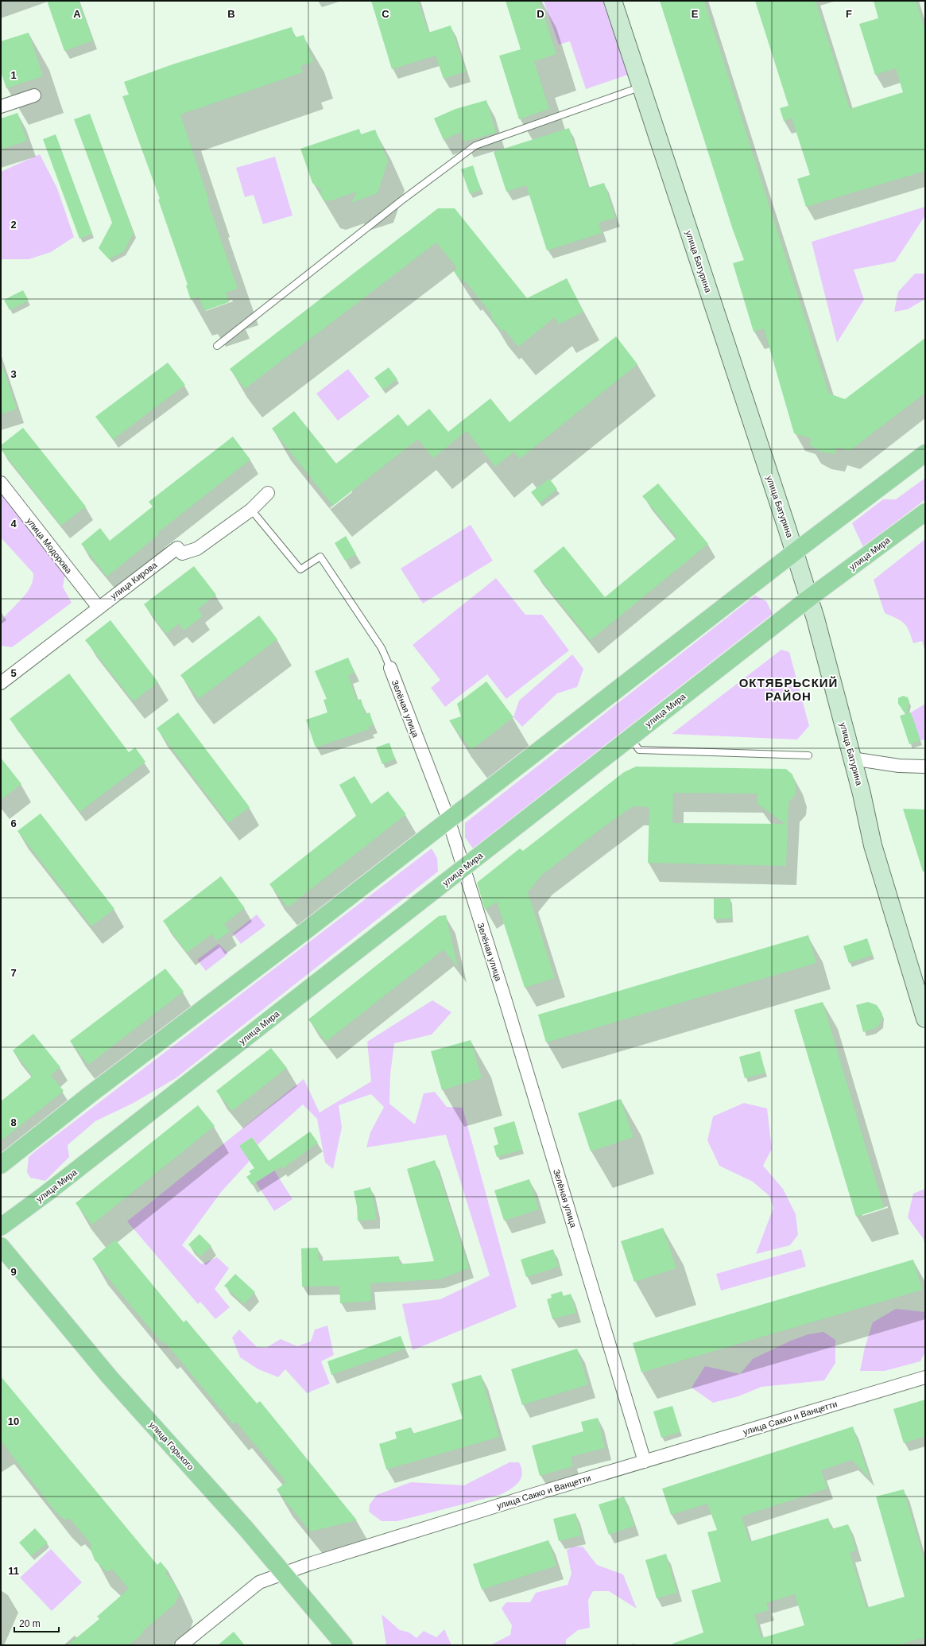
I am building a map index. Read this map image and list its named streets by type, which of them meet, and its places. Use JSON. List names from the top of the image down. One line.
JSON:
{"streets":{"main road":["улица Мира","улица Горького"],"street":["улица Батурина","улица Модорова","улица Кирова","Зелёная улица","улица Сакко и Ванцетти"]},"crossings":[["улица Батурина","улица Мира"],["улица Модорова","улица Кирова"],["улица Мира","Зелёная улица"],["улица Кирова","Зелёная улица"],["Зелёная улица","улица Сакко и Ванцетти"],["улица Сакко и Ванцетти","улица Горького"]],"districts":["ОКТЯБРЬСКИЙ РАЙОН"],"scale_bar":"20 m","grid":{"columns":["A","B","C","D","E","F"],"rows":["1","2","3","4","5","6","7","8","9","10","11"]}}
